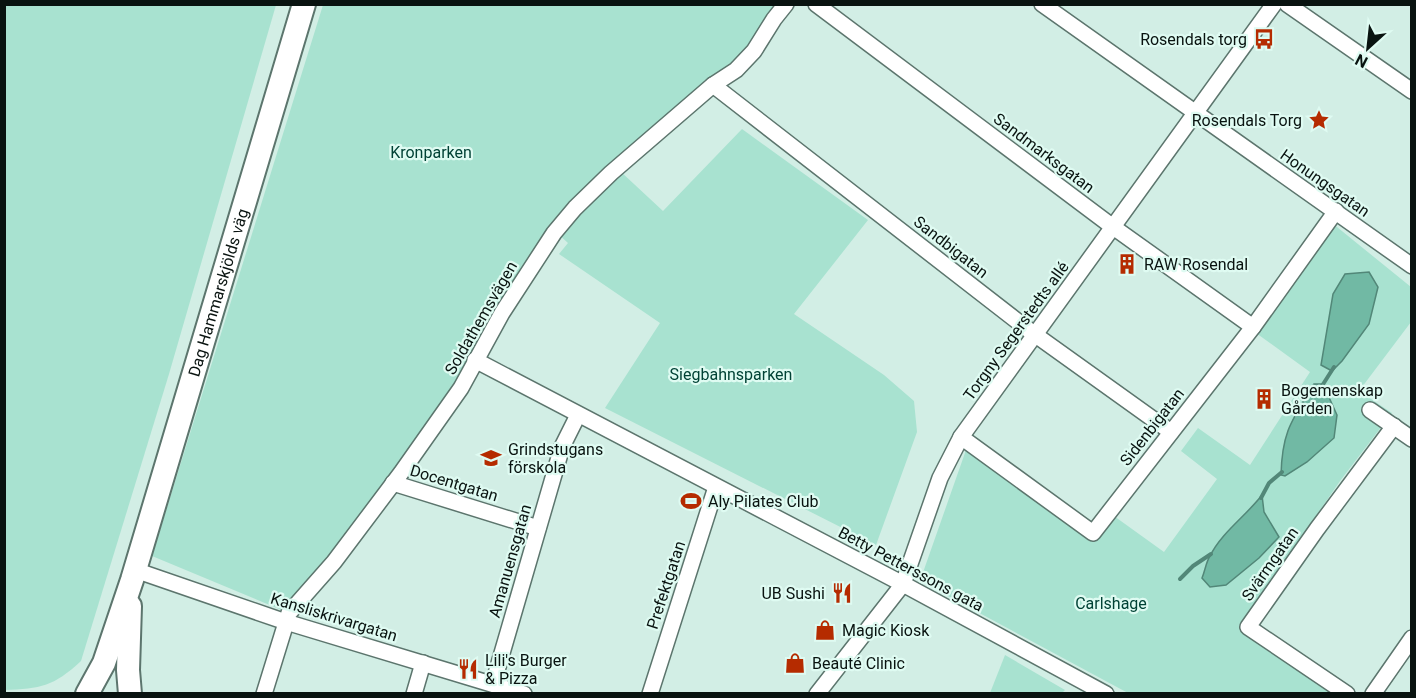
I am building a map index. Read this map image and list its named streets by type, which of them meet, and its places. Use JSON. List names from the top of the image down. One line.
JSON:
{"streets":{"main road":["Dag Hammarskjölds väg"],"street":["Sandmarksgatan","Honungsgatan","Sandbigatan","Soldathemsvägen","Torgny Segerstedts allé","Sidenbigatan","Docentgatan","Amanuensgatan","Svärmgatan","Betty Petterssons gata","Prefektgatan","Kansliskrivargatan"]},"crossings":[["Sandmarksgatan","Torgny Segerstedts allé"],["Sandmarksgatan","Sidenbigatan"],["Honungsgatan","Torgny Segerstedts allé"],["Honungsgatan","Sidenbigatan"],["Sandbigatan","Soldathemsvägen"],["Sandbigatan","Torgny Segerstedts allé"],["Sandbigatan","Sidenbigatan"],["Dag Hammarskjölds väg","Kansliskrivargatan"],["Soldathemsvägen","Docentgatan"],["Soldathemsvägen","Betty Petterssons gata"],["Soldathemsvägen","Kansliskrivargatan"],["Torgny Segerstedts allé","Sidenbigatan"],["Torgny Segerstedts allé","Betty Petterssons gata"],["Docentgatan","Amanuensgatan"],["Amanuensgatan","Betty Petterssons gata"],["Amanuensgatan","Kansliskrivargatan"],["Betty Petterssons gata","Prefektgatan"]],"parks":["Kronparken","Siegbahnsparken","Carlshage"],"places":{"bus stop":["Rosendals torg"],"place":["Rosendals Torg"],"building":["RAW Rosendal","Bogemenskap Gården"],"school or university":["Grindstugans förskola"],"sports":["Aly Pilates Club"],"restaurant":["UB Sushi","Lili's Burger & Pizza"],"shop":["Magic Kiosk","Beauté Clinic"]},"north":"bottom left"}
